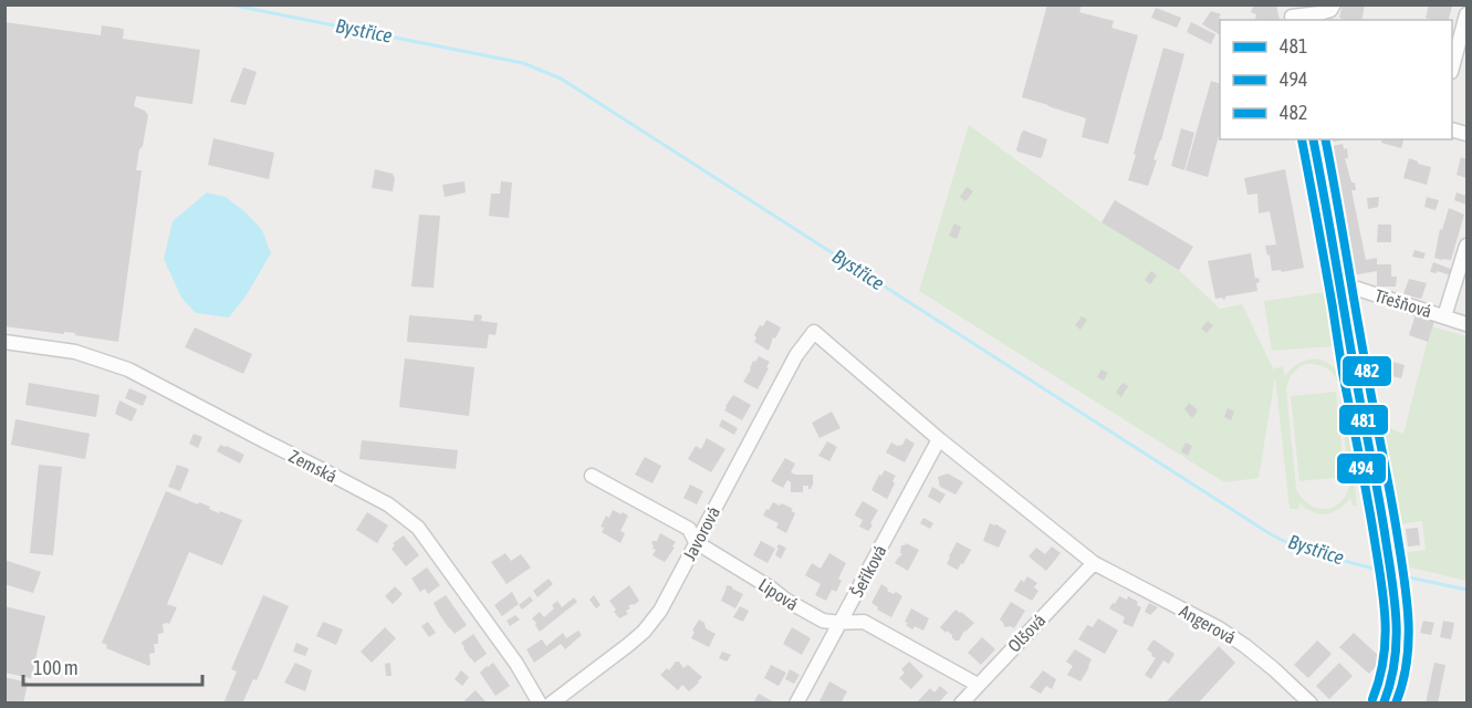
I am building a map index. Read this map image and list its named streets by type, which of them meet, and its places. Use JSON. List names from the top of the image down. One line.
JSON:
{"streets":{"street":["Třešňová","Zemská","Javorová","Šeříková","Lipová","Angerová","Olšová"]},"crossings":[["Javorová","Lipová"],["Javorová","Angerová"],["Šeříková","Lipová"],["Šeříková","Angerová"],["Lipová","Olšová"],["Angerová","Olšová"]],"water":["Bystřice"],"lines":["transit line 481","transit line 494","transit line 482"],"legend":["481","494","482"],"scale_bar":"100 m"}
